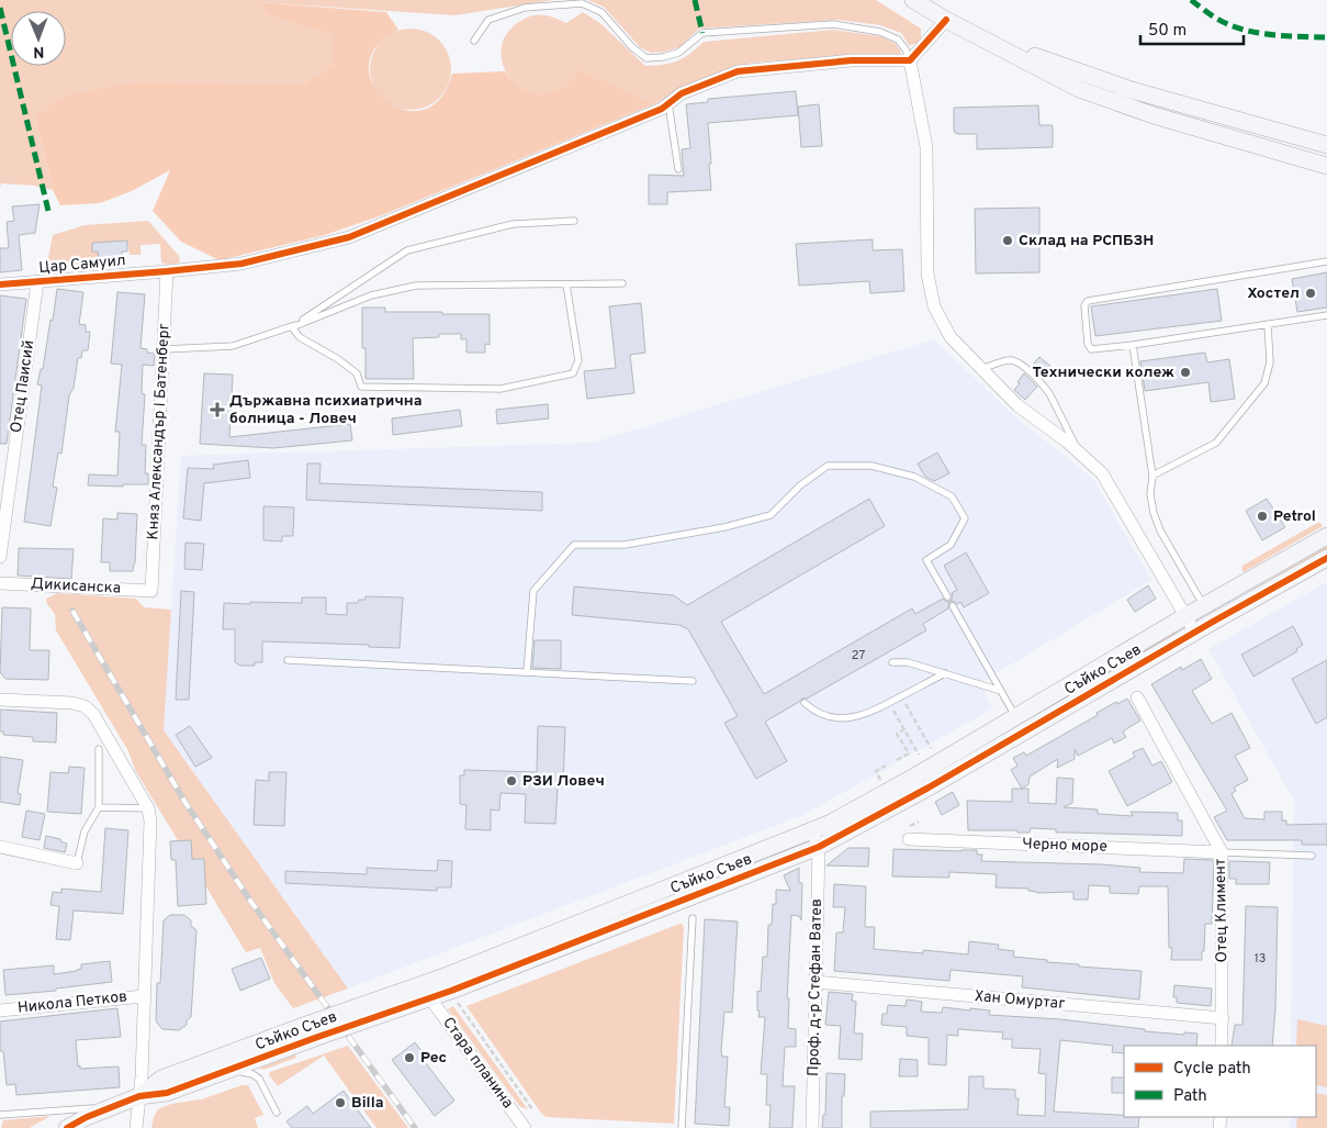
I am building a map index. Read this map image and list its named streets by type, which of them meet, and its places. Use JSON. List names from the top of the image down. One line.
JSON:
{"streets":{"street":["Цар Самуил","Отец Паисий","Княз Александър I Батенберг","Дикисанска","Съйко Съев","Черно море","Отец Климент","Проф. д-р Стефан Ватев","Хан Омуртаг","Никола Петков","Стара планина"]},"crossings":[["Цар Самуил","Отец Паисий"],["Цар Самуил","Княз Александър I Батенберг"],["Княз Александър I Батенберг","Дикисанска"],["Съйко Съев","Проф. д-р Стефан Ватев"],["Съйко Съев","Стара планина"],["Черно море","Отец Климент"],["Отец Климент","Хан Омуртаг"],["Проф. д-р Стефан Ватев","Хан Омуртаг"]],"places":{"other":["Склад на РСПБЗН","Хостел","Технически колеж","Petrol","РЗИ Ловеч","Рес","Billa"],"health":["Държавна психиатрична болница - Ловеч"]},"house_numbers":["27","13"],"legend":["Cycle path","Path"],"scale_bar":"50 m","north":"bottom"}
